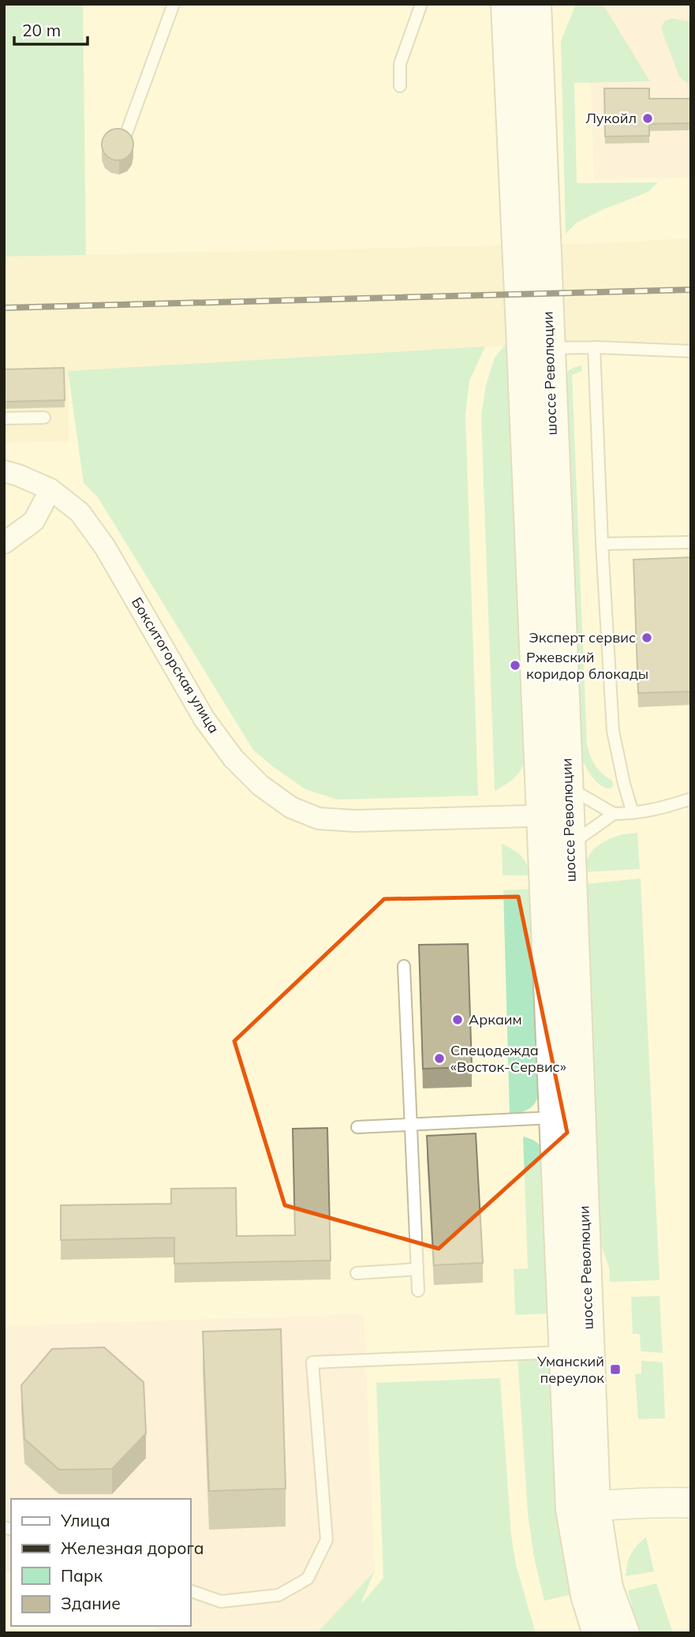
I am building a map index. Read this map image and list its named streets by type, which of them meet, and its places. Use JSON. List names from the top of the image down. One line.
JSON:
{"streets":{"main road":["шоссе Революции"],"street":["Бокситогорская улица"]},"crossings":[["шоссе Революции","Бокситогорская улица"]],"places":{"other":["Лукойл","Эксперт сервис","Ржевский коридор блокады","Аркаим","Спецодежда «Восток-Сервис»"],"transit":["Уманский переулок"]},"legend":["Улица","Железная дорога","Парк","Здание"],"scale_bar":"20 m"}
